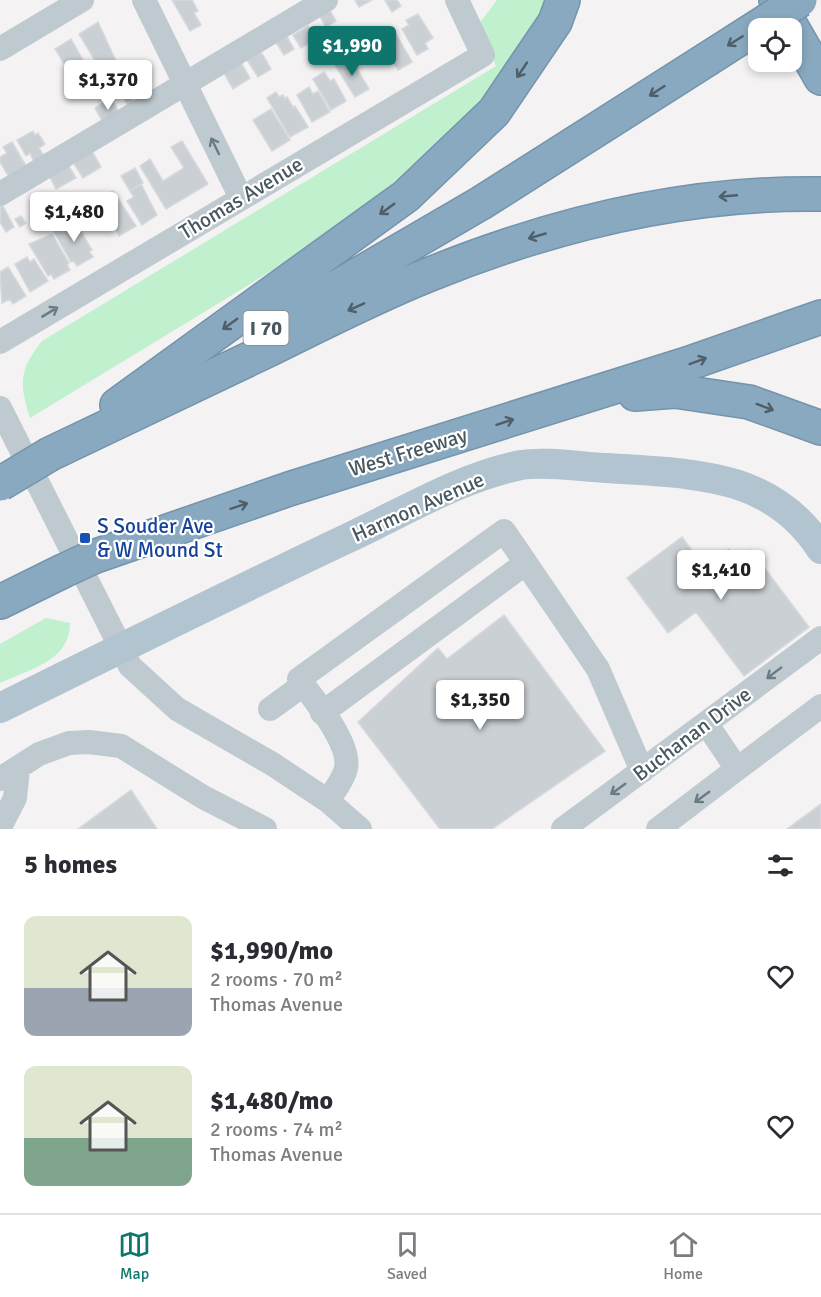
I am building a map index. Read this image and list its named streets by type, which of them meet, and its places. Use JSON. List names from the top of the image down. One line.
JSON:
{"streets":{"highway":["I 70","West Freeway"],"main road":["Harmon Avenue"],"street":["Thomas Avenue","Buchanan Drive"]},"places":{"transit":["S Souder Ave & W Mound St"]},"page":{"price":["$1,990","$1,370","$1,480","$1,410","$1,350"],"heading":"5 homes","list":[{"name":"$1,990/mo","note":"2 rooms · 70 m² · Thomas Avenue"},{"name":"$1,480/mo","note":"2 rooms · 74 m² · Thomas Avenue"}],"tabs":["Map","Saved","Home"]}}
